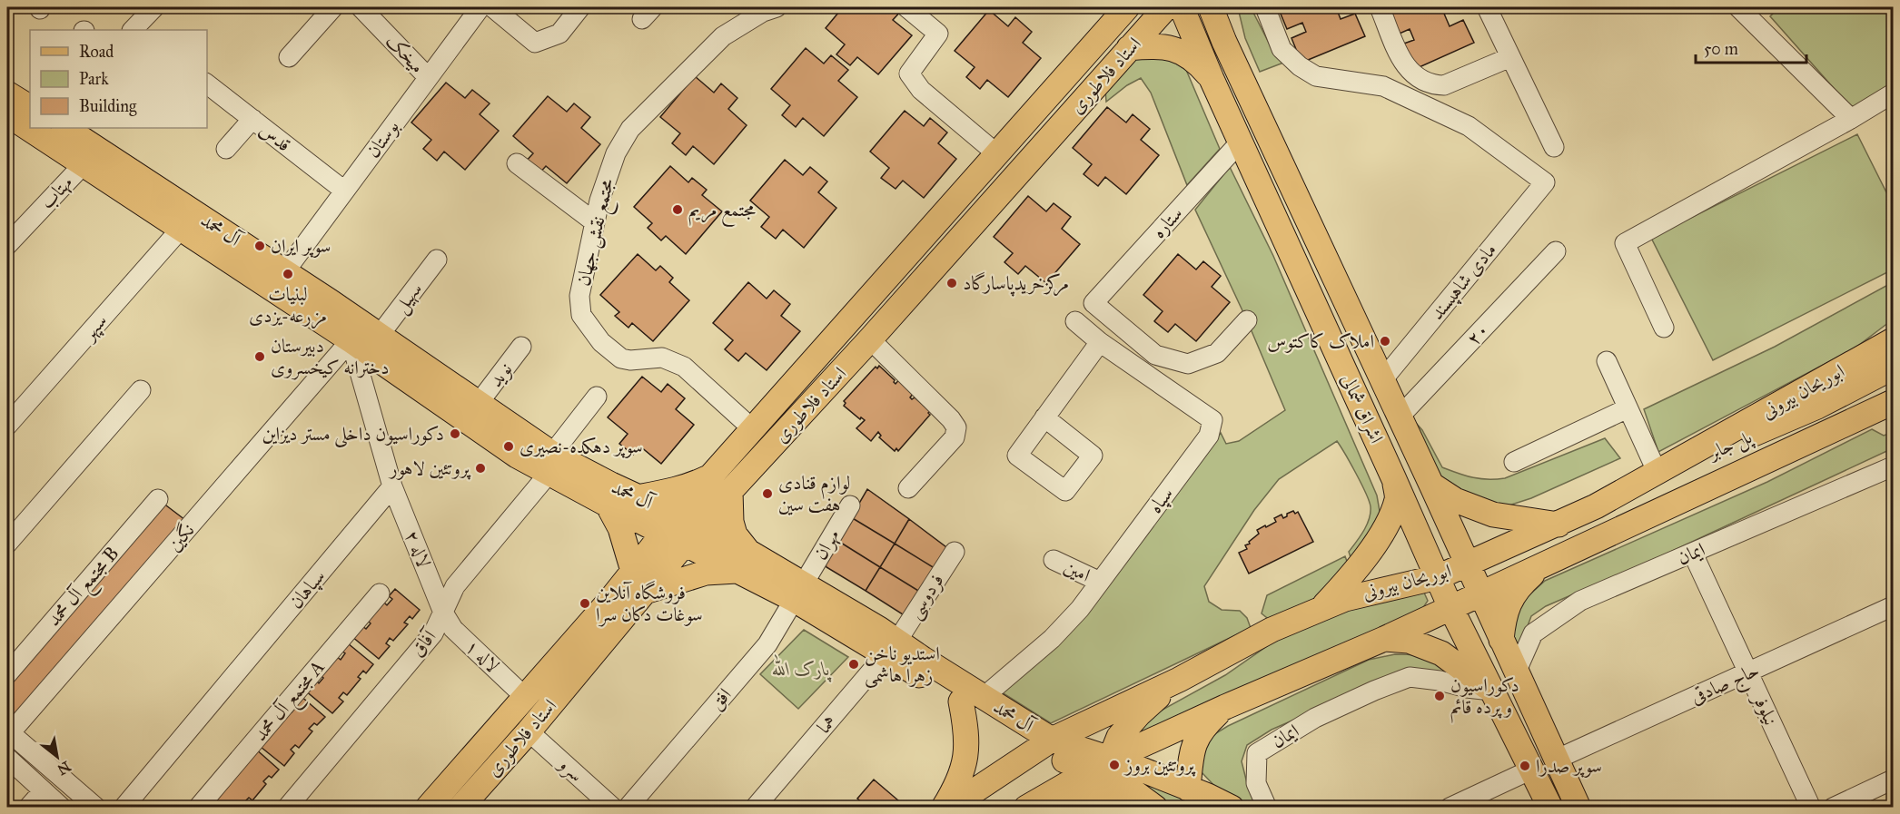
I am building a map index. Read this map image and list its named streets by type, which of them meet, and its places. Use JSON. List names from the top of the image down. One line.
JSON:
{"streets":{"main road":["استاد فلاطوری","آل محمد","ابوریحان بیرونی","اشراق شمالی","پل جابر"],"street":["میخک","قدس","بوستان","مهتاب","ستاره","مجتمع نقش جهان","مادی شاهپسند","سهیل","سپهر","۲۰","نوید","سپاه","نگین","مهران","لاله ۲","ایمان","امین","مجتمع آل محمد B","سپاهان","فردوسی","آفاق","لاله ۱","حاج صادقی","افق","مجتمع آل محمد A","نیلوفر","هما","سرو"]},"crossings":[["میخک","بوستان"],["استاد فلاطوری","آل محمد"],["استاد فلاطوری","مجتمع نقش جهان"],["استاد فلاطوری","لاله ۱"],["استاد فلاطوری","سرو"],["قدس","بوستان"],["بوستان","آل محمد"],["مهتاب","آل محمد"],["ستاره","اشراق شمالی"],["آل محمد","سهیل"],["آل محمد","سپهر"],["آل محمد","نوید"],["آل محمد","ابوریحان بیرونی"],["آل محمد","سپاه"],["آل محمد","نگین"],["آل محمد","مهران"],["آل محمد","فردوسی"],["آل محمد","آفاق"],["آل محمد","افق"],["آل محمد","هما"],["مادی شاهپسند","اشراق شمالی"],["۲۰","اشراق شمالی"],["ابوریحان بیرونی","اشراق شمالی"],["ابوریحان بیرونی","پل جابر"],["اشراق شمالی","ایمان"],["اشراق شمالی","حاج صادقی"],["سپاه","امین"],["مهران","افق"],["لاله ۲","سپاهان"],["لاله ۲","آفاق"],["لاله ۲","لاله ۱"],["ایمان","نیلوفر"],["فردوسی","هما"],["آفاق","لاله ۱"],["حاج صادقی","نیلوفر"]],"parks":["پارک الله"],"places":["مجتمع مریم","سوپر ایران","لبنیات مزرعه-یزدی","مرکزخریدپاسارگاد","املاک کاکتوس","دبیرستان دخترانه کیخسروی","دکوراسیون داخلی مستر دیزاین","سوپر دهکده-نصیری","پروتئین لاهور","لوازم قنادی هفت سین","فروشگاه آنلاین سوغات دکان سرا","استدیو ناخن زهرا هاشمی","دکوراسیون و پرده قائم","پروتئین بروز","سوپر صدرا"],"legend":["Road","Park","Building"],"scale_bar":"50 m","north":"bottom right"}
